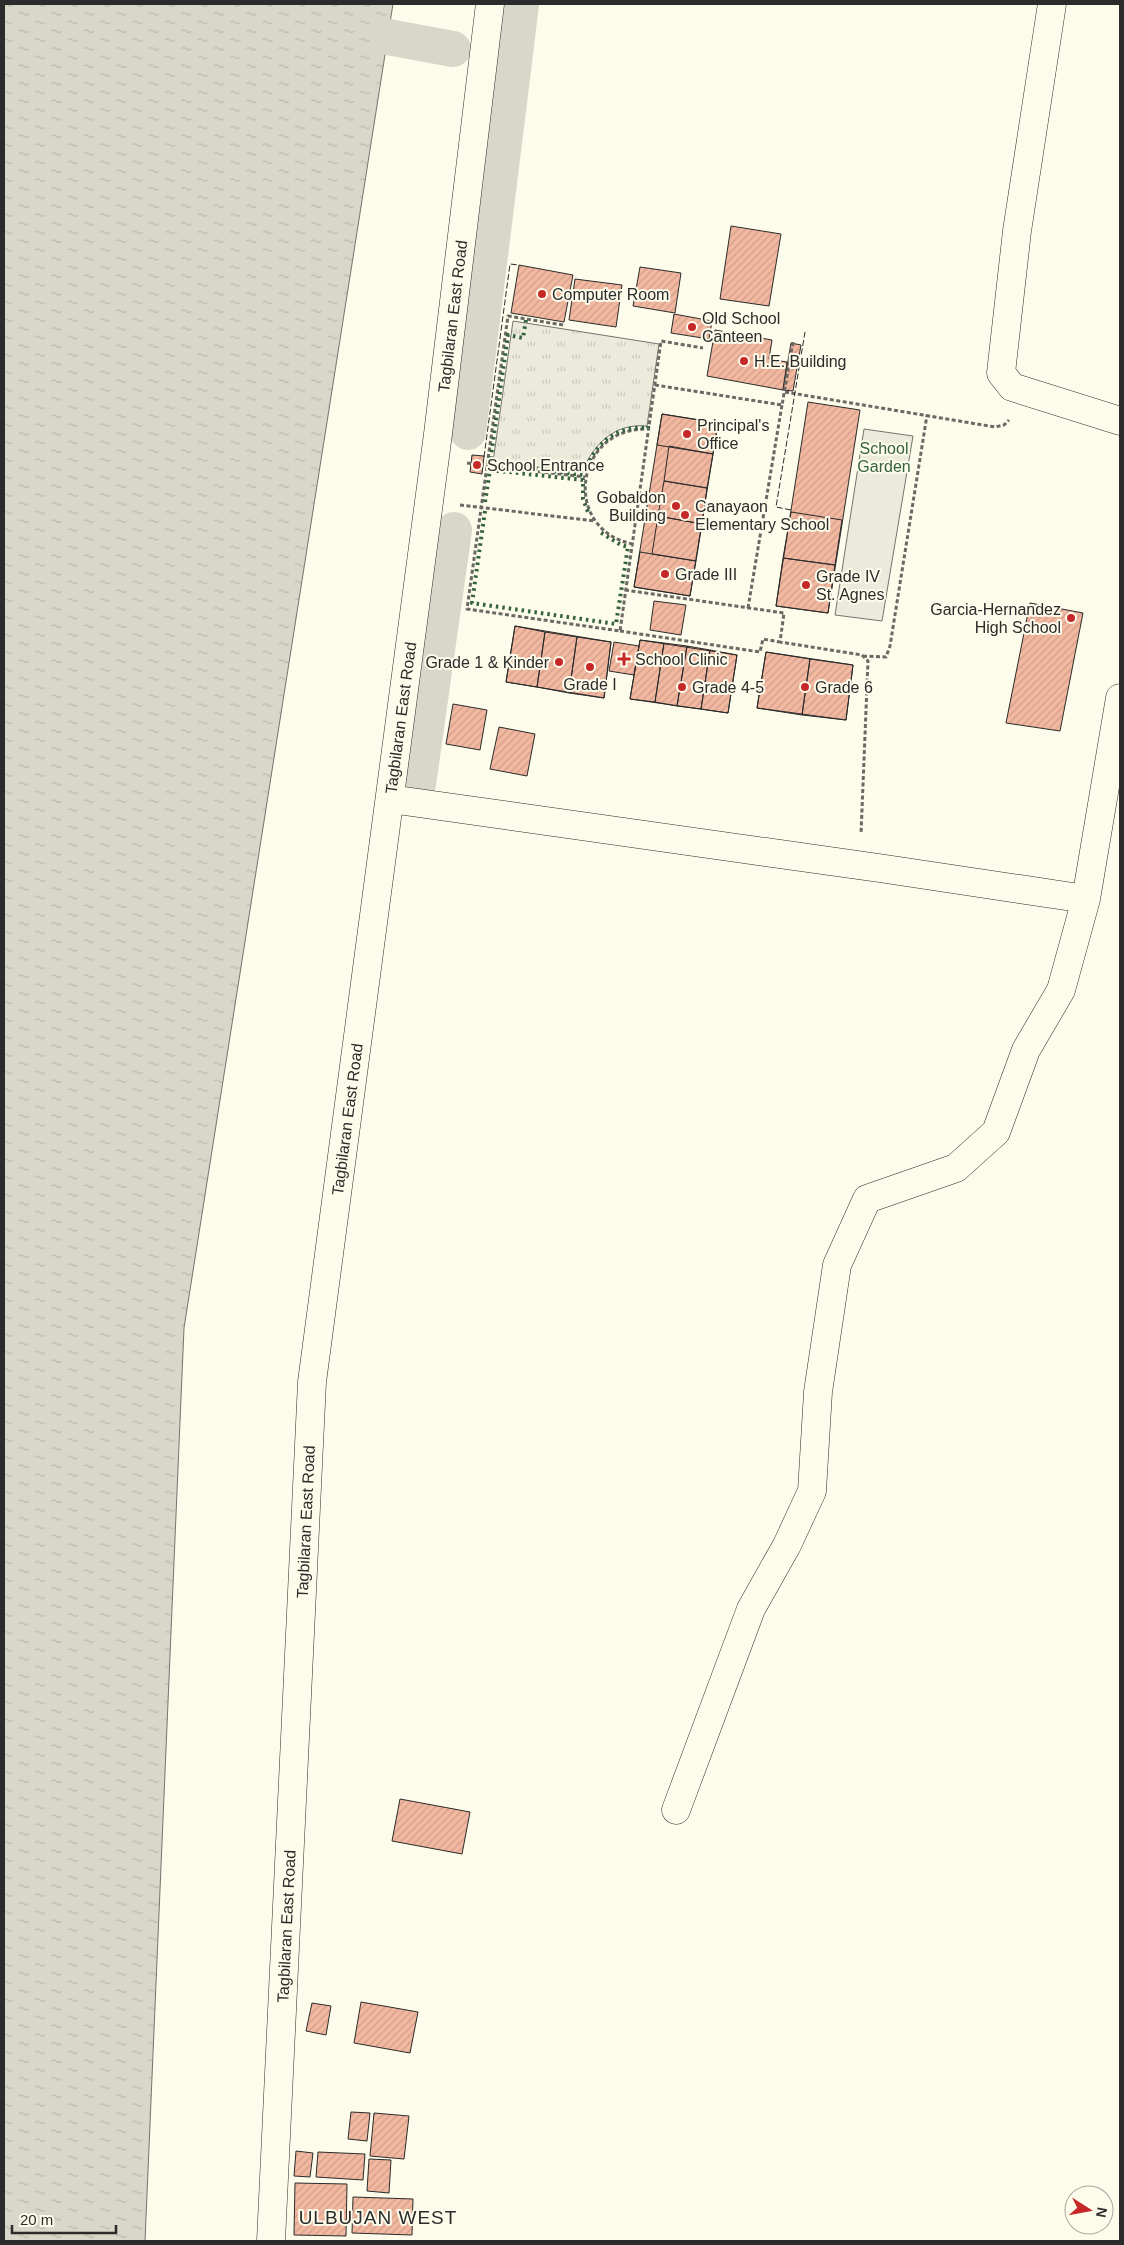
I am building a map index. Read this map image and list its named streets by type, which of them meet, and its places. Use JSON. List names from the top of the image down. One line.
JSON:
{"streets":{"street":["Tagbilaran East Road"]},"districts":["ULBUJAN WEST"],"parks":["School Garden"],"places":{"other":["Computer Room","Old School Canteen","H.E. Building","Principal's Office","School Entrance","Gobaldon Building","Canayaon Elementary School","Grade III","Grade IV St. Agnes","Garcia-Hernandez High School","Grade 1 & Kinder","Grade I","Grade 4-5","Grade 6"],"health":["School Clinic"]},"scale_bar":"20 m","north":"right"}
